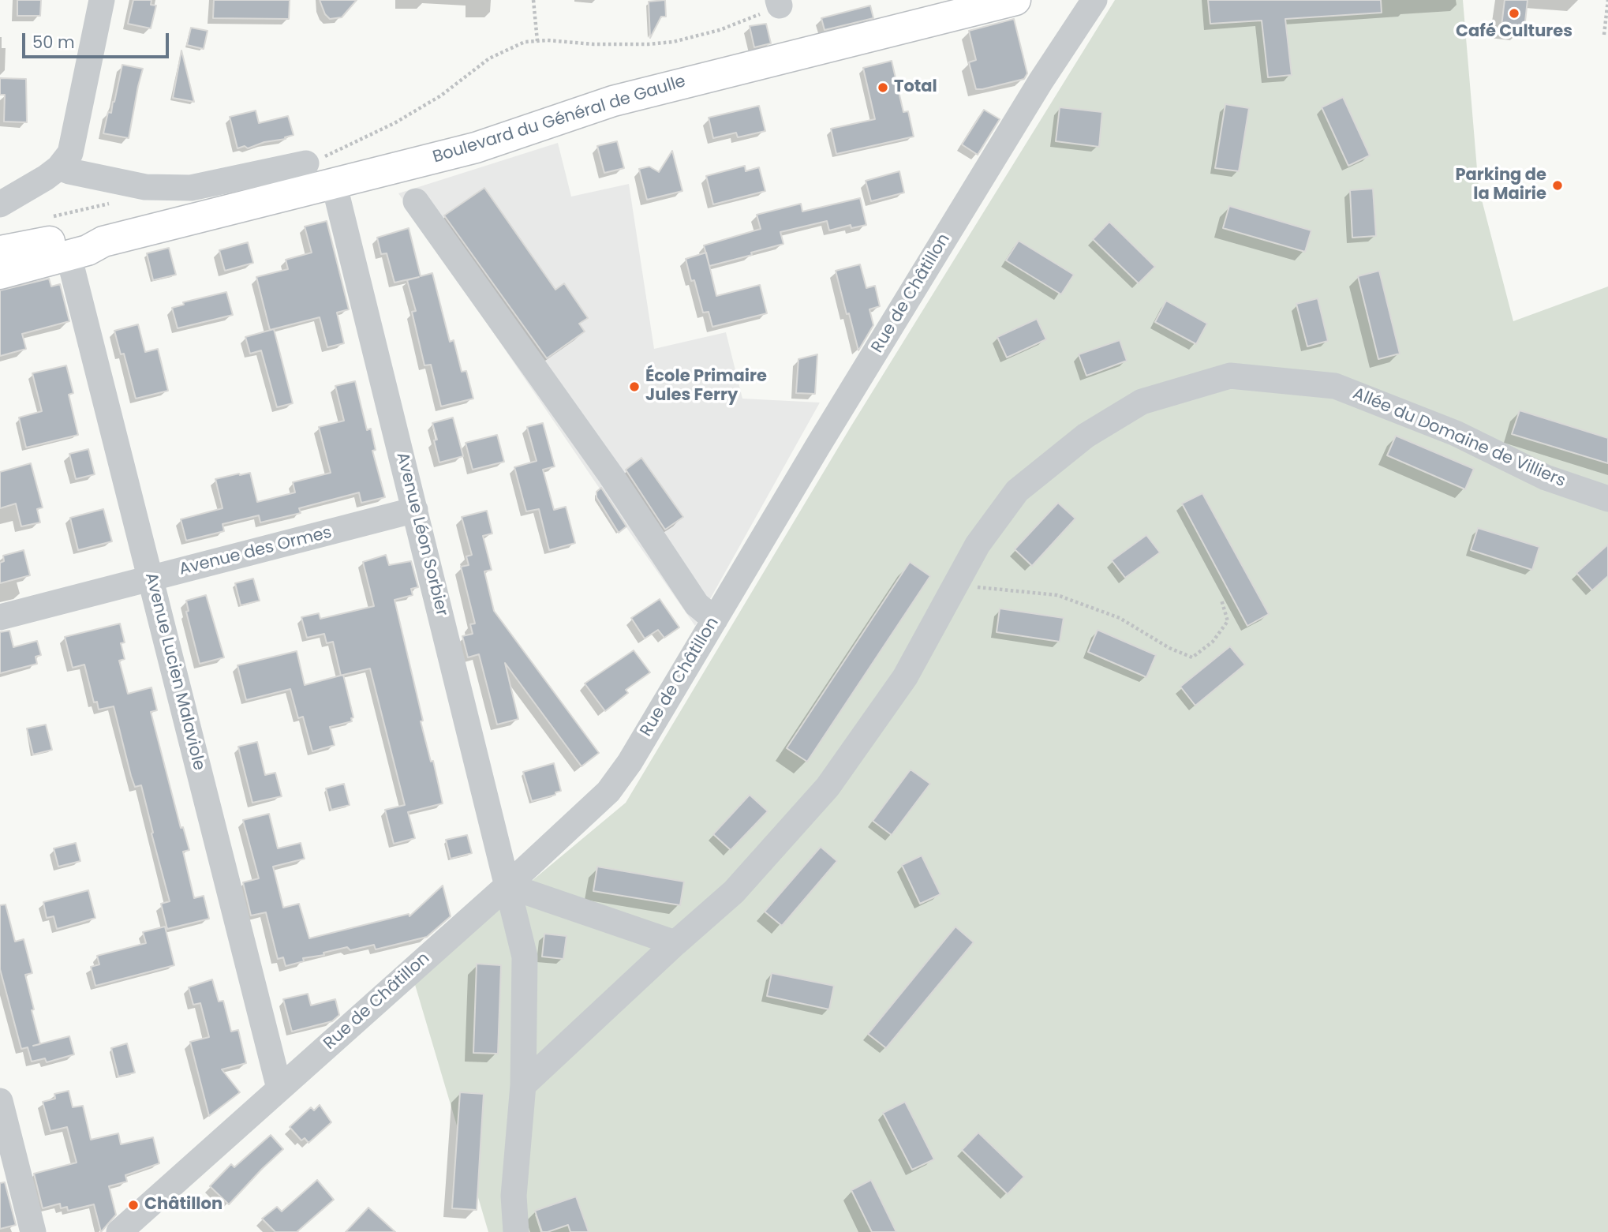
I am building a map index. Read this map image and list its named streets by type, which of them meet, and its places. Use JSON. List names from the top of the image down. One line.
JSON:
{"streets":{"main road":["Boulevard du Général de Gaulle"],"street":["Rue de Châtillon","Allée du Domaine de Villiers","Avenue Léon Sorbier","Avenue des Ormes","Avenue Lucien Malaviole"]},"crossings":[["Boulevard du Général de Gaulle","Avenue Léon Sorbier"],["Boulevard du Général de Gaulle","Avenue Lucien Malaviole"],["Rue de Châtillon","Avenue Léon Sorbier"],["Rue de Châtillon","Avenue Lucien Malaviole"],["Avenue Léon Sorbier","Avenue des Ormes"],["Avenue des Ormes","Avenue Lucien Malaviole"]],"places":["Café Cultures","Total","Parking de la Mairie","École Primaire Jules Ferry","Châtillon"],"scale_bar":"50 m"}
